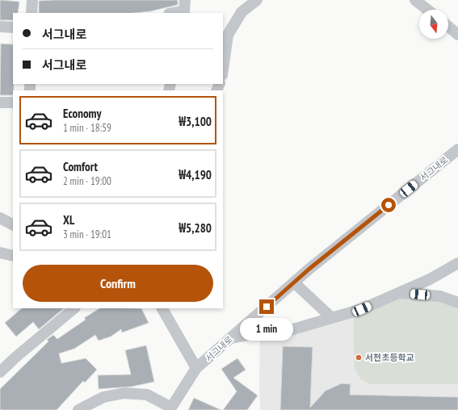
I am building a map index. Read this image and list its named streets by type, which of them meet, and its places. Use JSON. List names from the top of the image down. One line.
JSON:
{"streets":{"street":["서그내로"]},"places":["서천초등학교"],"north":"bottom","page":{"banner":["서그내로","서그내로"],"list":[{"name":"Economy","note":"1 min · 18:59","value":"₩3,100"},{"name":"Comfort","note":"2 min · 19:00","value":"₩4,190"},{"name":"XL","note":"3 min · 19:01","value":"₩5,280"}],"buttons":"Confirm","bubble":"1 min"}}
